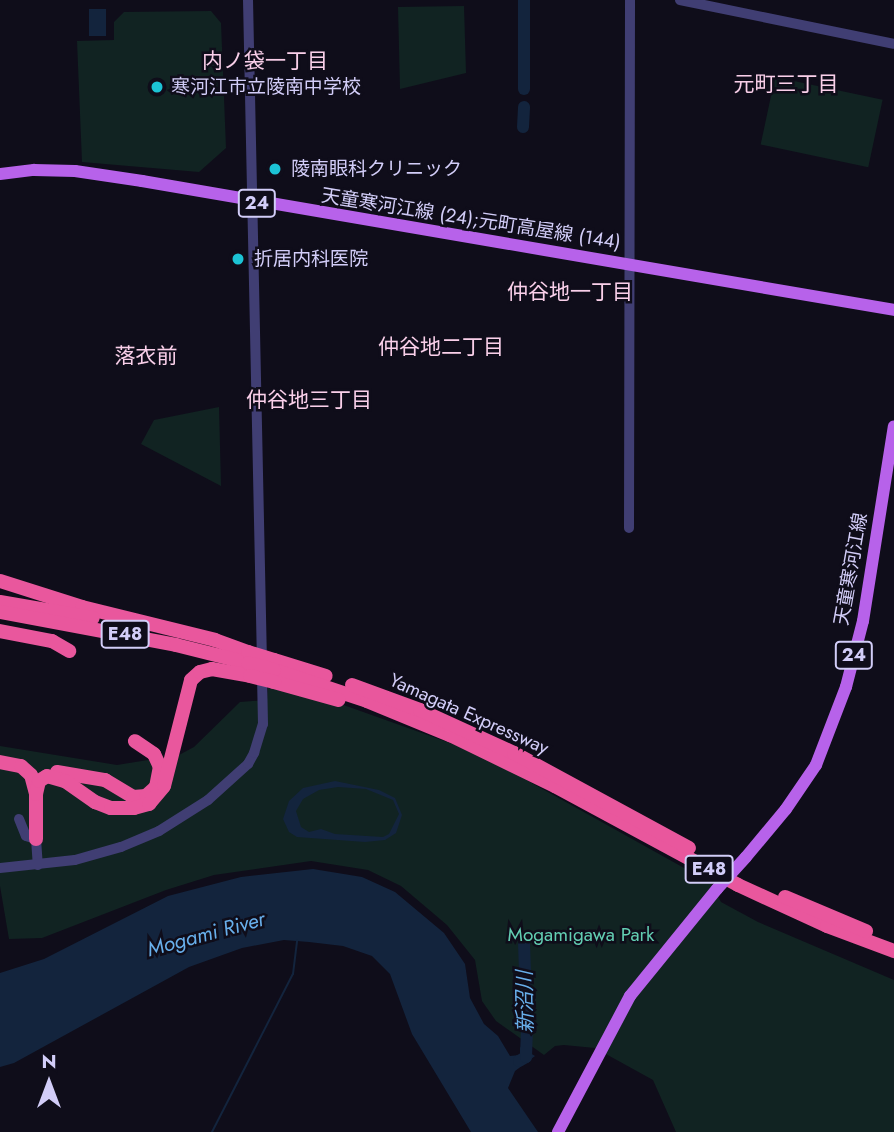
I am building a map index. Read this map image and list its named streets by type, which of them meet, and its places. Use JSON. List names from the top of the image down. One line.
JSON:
{"streets":{"highway":["E48","Yamagata Expressway"],"main road":["24","天童寒河江線 (24);元町高屋線 (144)","天童寒河江線"]},"districts":["内ノ袋一丁目","元町三丁目","仲谷地一丁目","仲谷地二丁目","落衣前","仲谷地三丁目"],"water":["Mogami River","新沼川"],"parks":["Mogamigawa Park"],"places":["寒河江市立陵南中学校","陵南眼科クリニック","折居内科医院"],"north":"top"}
